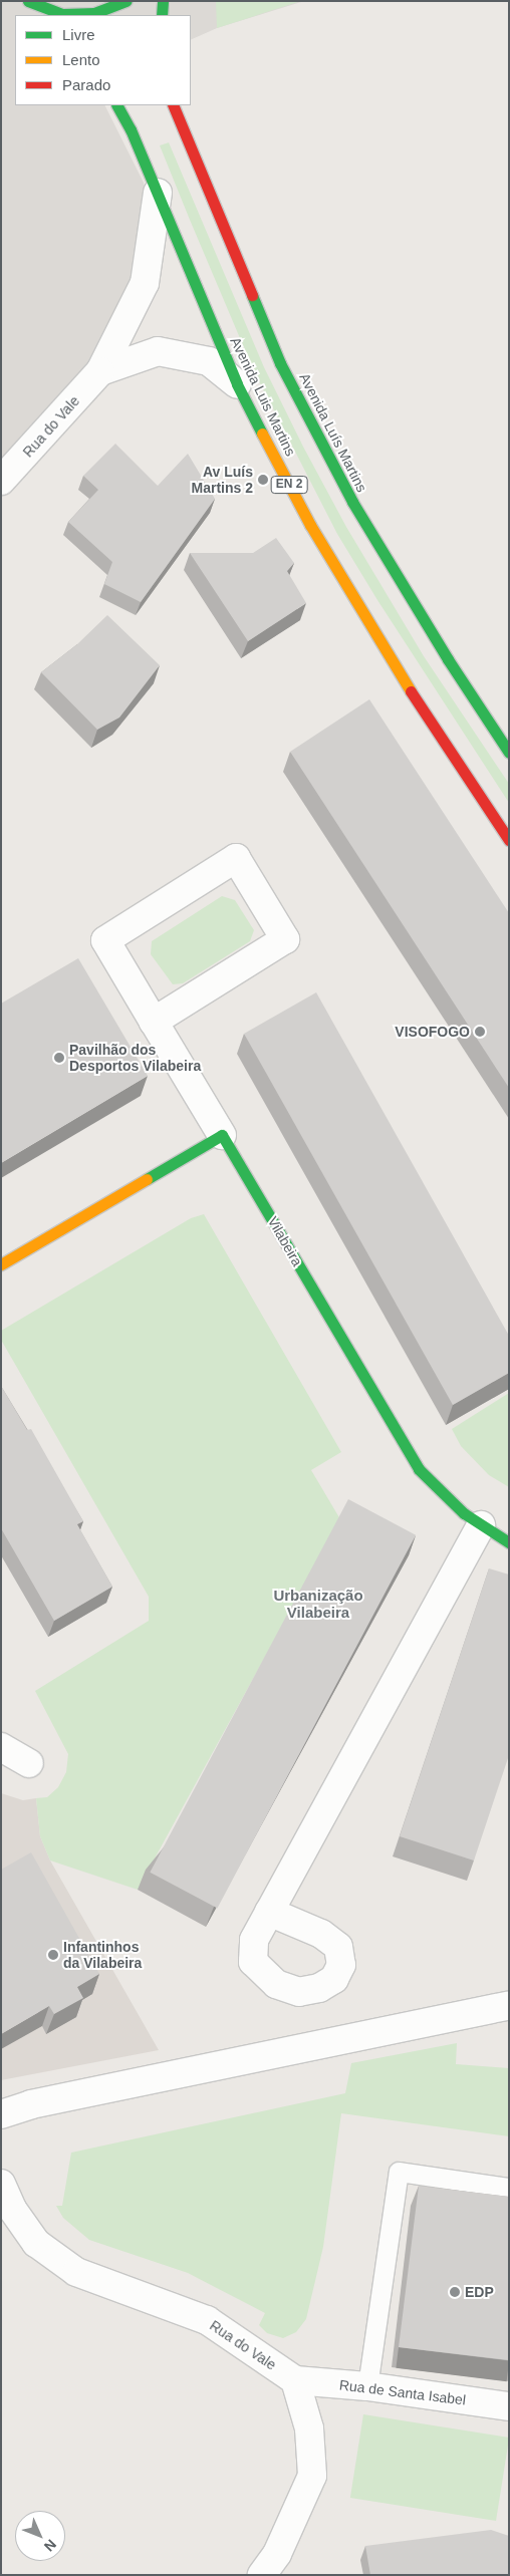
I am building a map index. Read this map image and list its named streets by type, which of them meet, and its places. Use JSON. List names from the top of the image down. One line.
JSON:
{"streets":{"main road":["Avenida Luis Martins","Avenida Luís Martins","EN 2","Vilabeira"],"street":["Rua do Vale","Rua de Santa Isabel"]},"crossings":[["Rua do Vale","Rua de Santa Isabel"]],"districts":["Urbanização Vilabeira"],"places":["Av Luís Martins 2","VISOFOGO","Pavilhão dos Desportos Vilabeira","Infantinhos da Vilabeira","EDP"],"legend":["Livre","Lento","Parado"],"north":"bottom right"}
